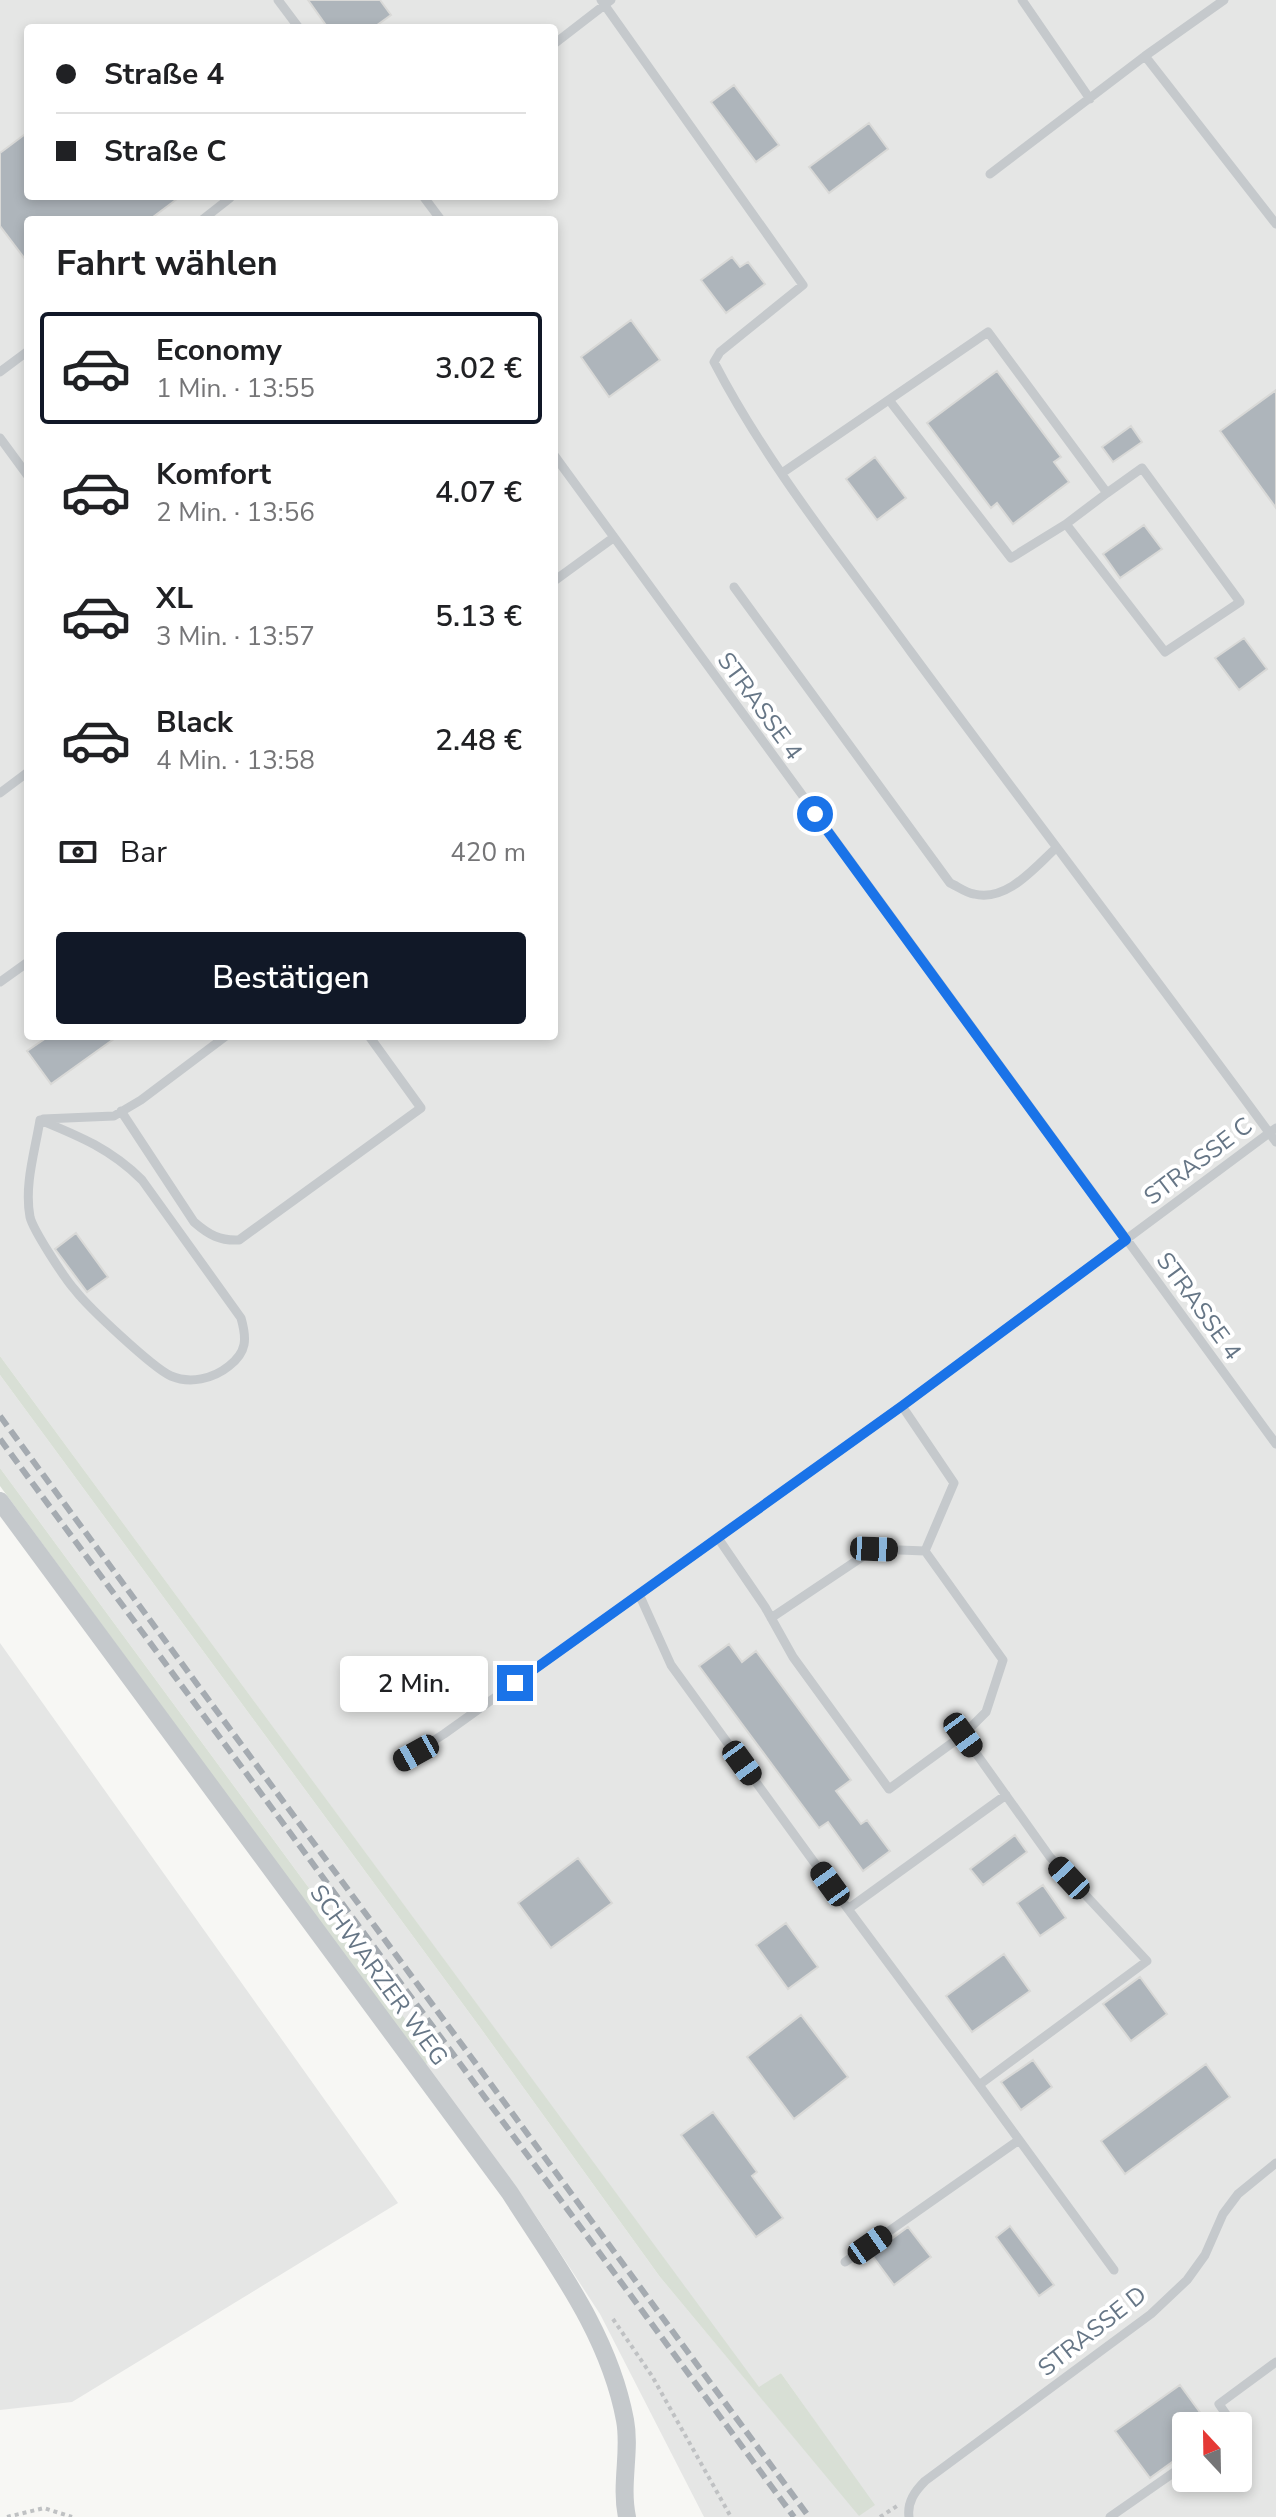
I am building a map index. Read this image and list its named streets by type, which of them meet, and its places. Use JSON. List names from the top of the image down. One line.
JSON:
{"streets":{"street":["SCHWARZER WEG"],"lane":["STRASSE 4","STRASSE C","STRASSE D"]},"crossings":[["STRASSE 4","STRASSE C"]],"north":"top","page":{"banner":["Straße 4","Straße C"],"heading":"Fahrt wählen","list":[{"name":"Economy","note":"1 Min. · 13:55","value":"3.02 €"},{"name":"Komfort","note":"2 Min. · 13:56","value":"4.07 €"},{"name":"XL","note":"3 Min. · 13:57","value":"5.13 €"},{"name":"Black","note":"4 Min. · 13:58","value":"2.48 €"}],"pay":["Bar","420 m"],"buttons":"Bestätigen","bubble":"2 Min."}}
